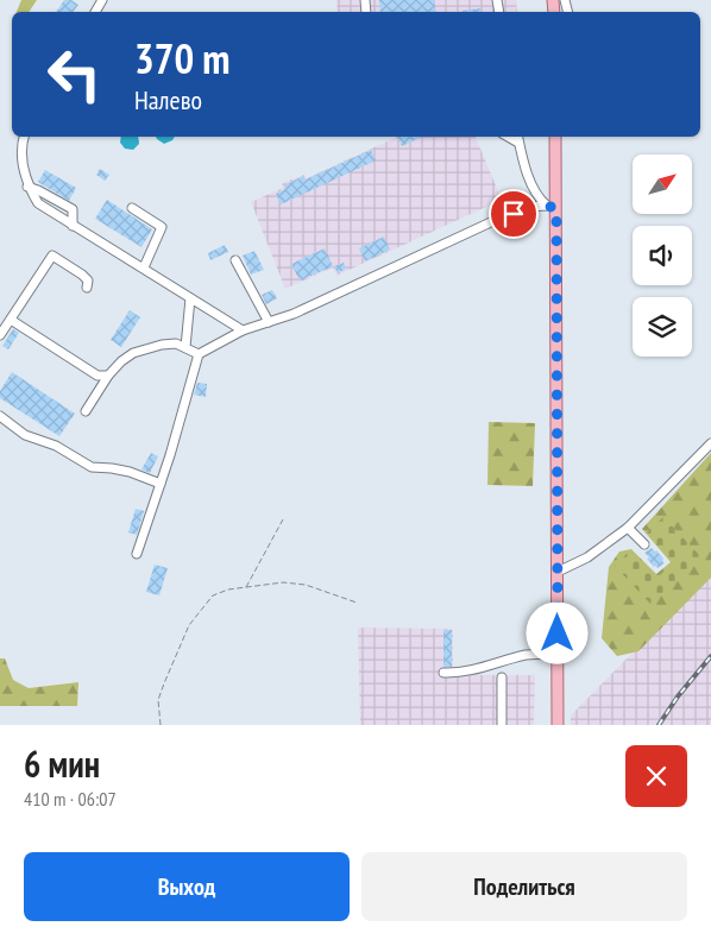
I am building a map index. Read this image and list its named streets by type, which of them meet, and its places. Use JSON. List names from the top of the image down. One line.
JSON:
{"north":"top right","page":{"turn":["370 m","Налево"],"heading":["6 мин","410 m · 06:07"],"buttons":["Выход","Поделиться"]}}
